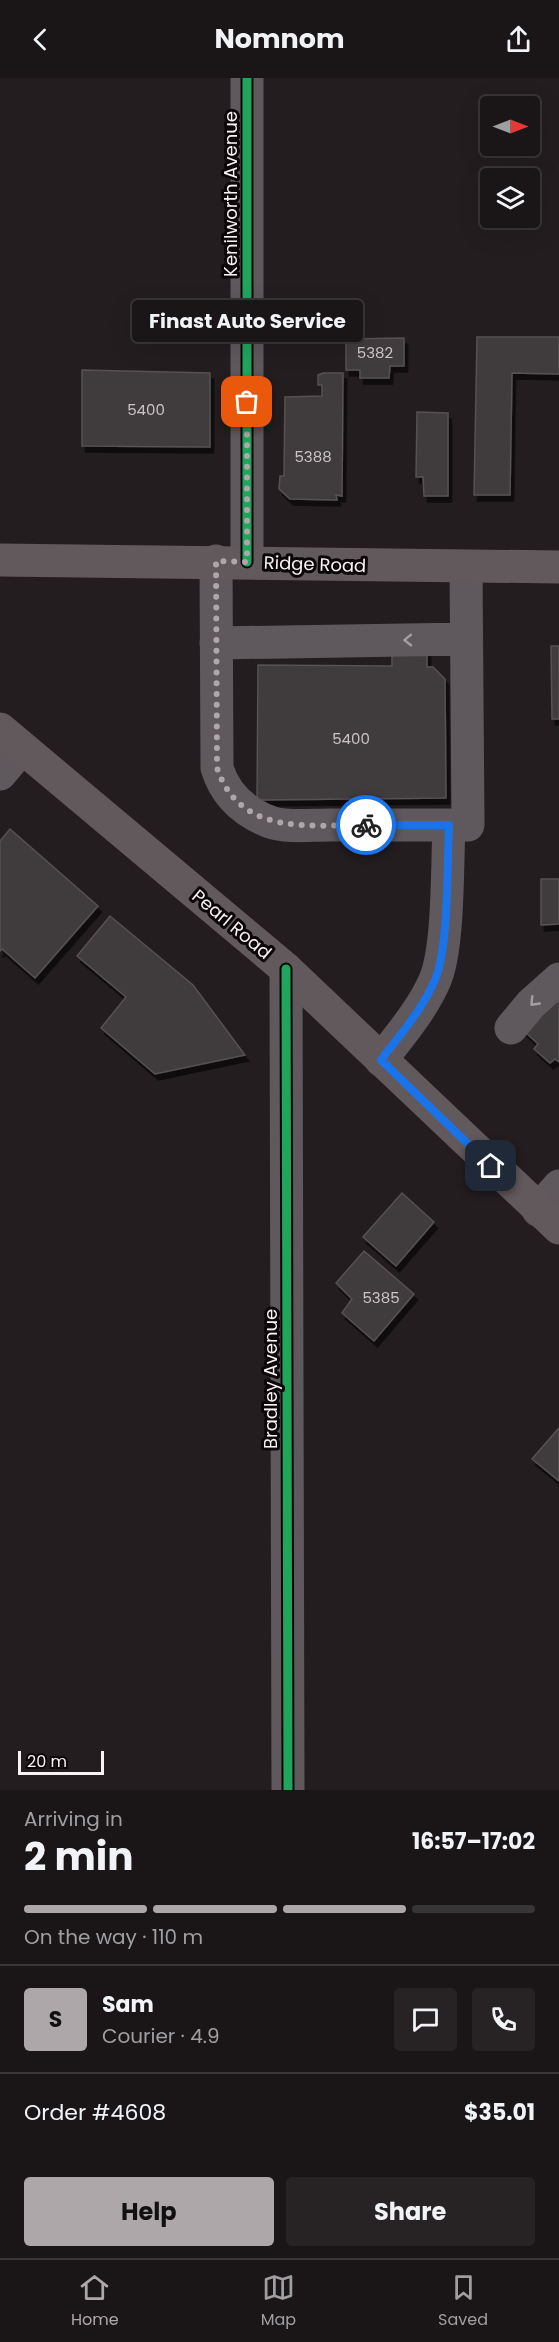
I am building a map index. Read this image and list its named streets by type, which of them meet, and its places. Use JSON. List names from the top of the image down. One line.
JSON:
{"streets":{"main road":["Ridge Road","Pearl Road"],"street":["Kenilworth Avenue","Bradley Avenue"]},"crossings":[["Kenilworth Avenue","Ridge Road"],["Pearl Road","Bradley Avenue"]],"places":["Finast Auto Service"],"house_numbers":["5382","5400","5388","5400","5385"],"scale_bar":"20 m","north":"right","page":{"header":"Nomnom","bubble":"Finast Auto Service","scale":"20 m","heading":["2 min","Arriving in","16:57–17:02"],"panel":["Sam","Courier · 4.9","Order #4608","$35.01"],"bar":"On the way · 110 m","round":"S","buttons":["Help","Share"],"tabs":["Home","Map","Saved"]}}
